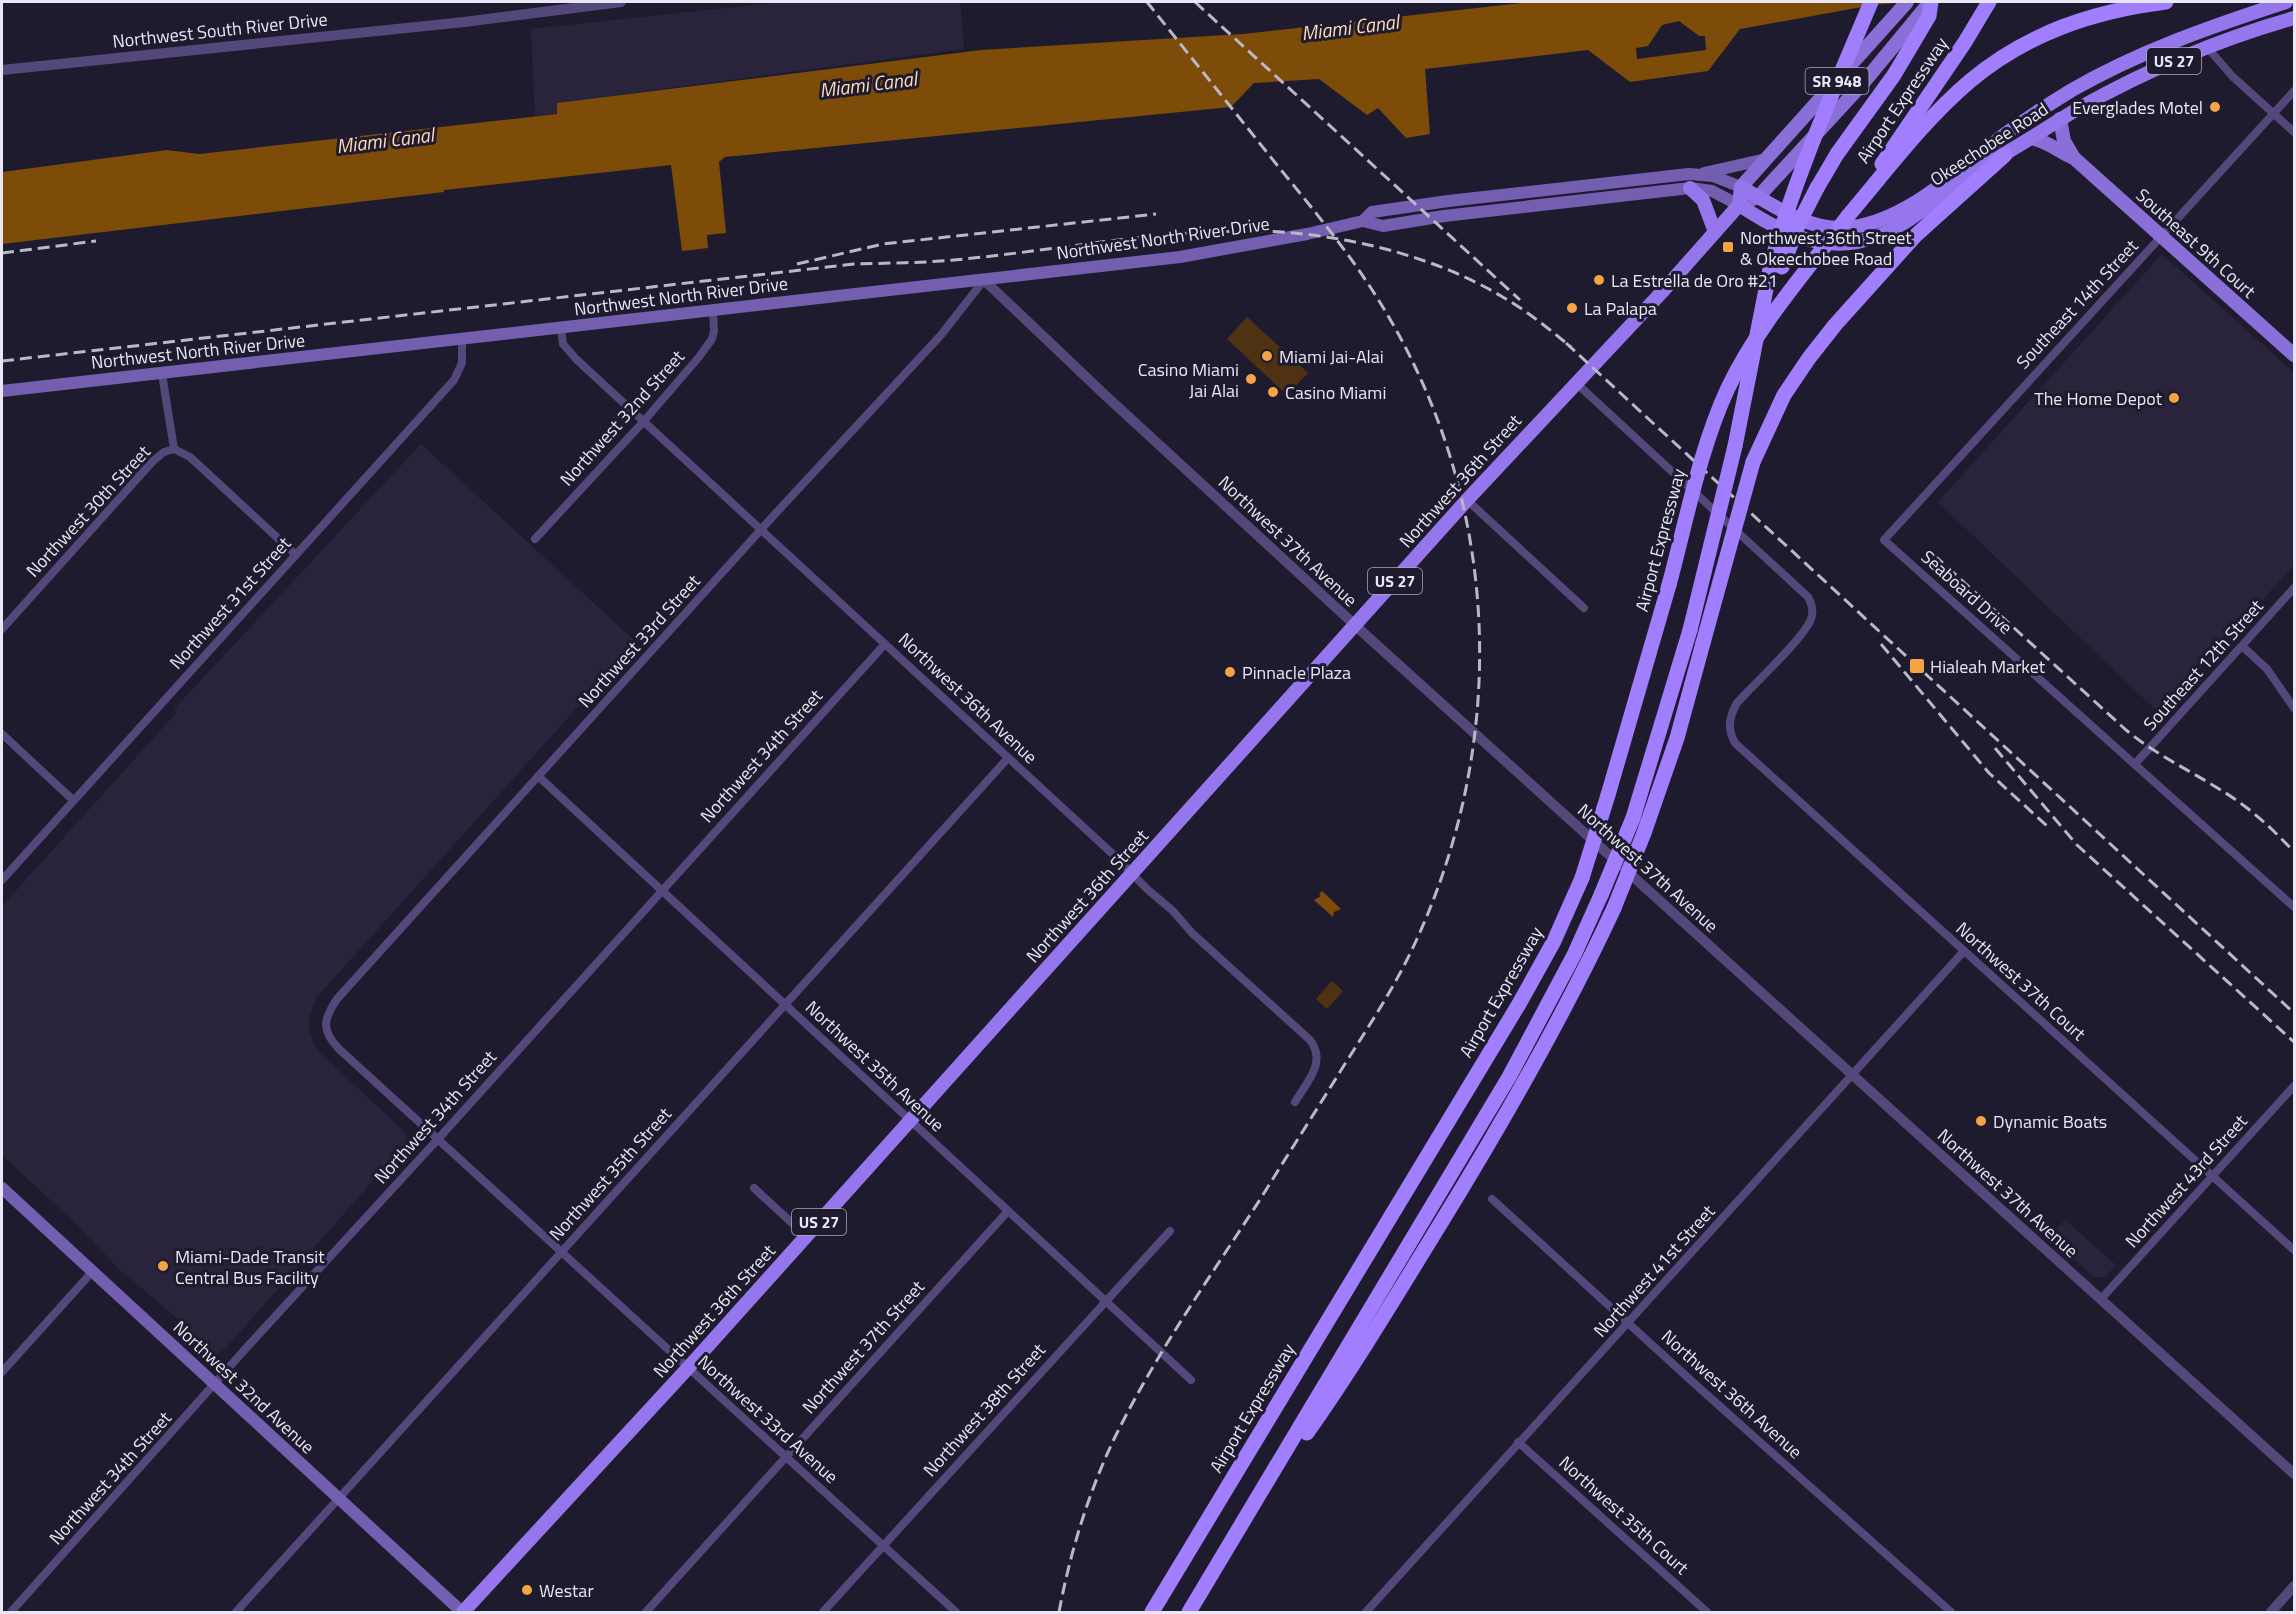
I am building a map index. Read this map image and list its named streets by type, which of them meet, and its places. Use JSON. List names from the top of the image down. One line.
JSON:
{"streets":{"highway":["US 27","Airport Expressway","Okeechobee Road","Northwest 36th Street"],"main road":["SR 948","Northwest North River Drive","Southeast 9th Court","Northwest 32nd Avenue"],"street":["Northwest South River Drive","Southeast 14th Street","Northwest 32nd Street","Northwest 30th Street","Northwest 37th Avenue","Seaboard Drive","Northwest 31st Street","Northwest 33rd Street","Southeast 12th Street","Northwest 36th Avenue","Northwest 34th Street","Northwest 37th Court","Northwest 35th Avenue","Northwest 35th Street","Northwest 43rd Street","Northwest 41st Street","Northwest 37th Street","Northwest 38th Street","Northwest 33rd Avenue","Northwest 35th Court"]},"crossings":[["SR 948","Okeechobee Road"],["SR 948","Northwest North River Drive"],["Okeechobee Road","Northwest North River Drive"],["Okeechobee Road","Southeast 9th Court"],["Okeechobee Road","Northwest 36th Street"],["Northwest North River Drive","Northwest 32nd Street"],["Northwest North River Drive","Northwest 36th Street"],["Northwest North River Drive","Northwest 30th Street"],["Northwest North River Drive","Northwest 37th Avenue"],["Northwest North River Drive","Northwest 31st Street"],["Northwest North River Drive","Northwest 33rd Street"],["Northwest North River Drive","Northwest 36th Avenue"],["Southeast 9th Court","Southeast 14th Street"],["Southeast 14th Street","Seaboard Drive"],["Northwest 32nd Street","Northwest 36th Avenue"],["Northwest 36th Street","Northwest 37th Avenue"],["Northwest 36th Street","Northwest 36th Avenue"],["Northwest 36th Street","Northwest 37th Court"],["Northwest 36th Street","Northwest 35th Avenue"],["Northwest 36th Street","Northwest 32nd Avenue"],["Northwest 36th Street","Northwest 33rd Avenue"],["Northwest 37th Avenue","Northwest 33rd Street"],["Northwest 37th Avenue","Northwest 43rd Street"],["Northwest 37th Avenue","Northwest 41st Street"],["Seaboard Drive","Southeast 12th Street"],["Northwest 33rd Street","Northwest 36th Avenue"],["Northwest 33rd Street","Northwest 35th Avenue"],["Northwest 33rd Street","Northwest 33rd Avenue"],["Northwest 36th Avenue","Northwest 34th Street"],["Northwest 36th Avenue","Northwest 35th Street"],["Northwest 36th Avenue","Northwest 41st Street"],["Northwest 34th Street","Northwest 35th Avenue"],["Northwest 34th Street","Northwest 32nd Avenue"],["Northwest 34th Street","Northwest 33rd Avenue"],["Northwest 37th Court","Northwest 43rd Street"],["Northwest 37th Court","Northwest 41st Street"],["Northwest 35th Avenue","Northwest 35th Street"],["Northwest 35th Avenue","Northwest 37th Street"],["Northwest 35th Avenue","Northwest 38th Street"],["Northwest 35th Street","Northwest 32nd Avenue"],["Northwest 35th Street","Northwest 33rd Avenue"],["Northwest 41st Street","Northwest 35th Court"],["Northwest 37th Street","Northwest 33rd Avenue"],["Northwest 38th Street","Northwest 33rd Avenue"]],"water":["Miami Canal"],"places":{"other":["Everglades Motel","La Estrella de Oro #21","La Palapa","Miami Jai-Alai","Casino Miami Jai Alai","Casino Miami","The Home Depot","Pinnacle Plaza","Dynamic Boats","Miami-Dade Transit Central Bus Facility","Westar"],"transit":["Northwest 36th Street & Okeechobee Road","Hialeah Market"]}}
